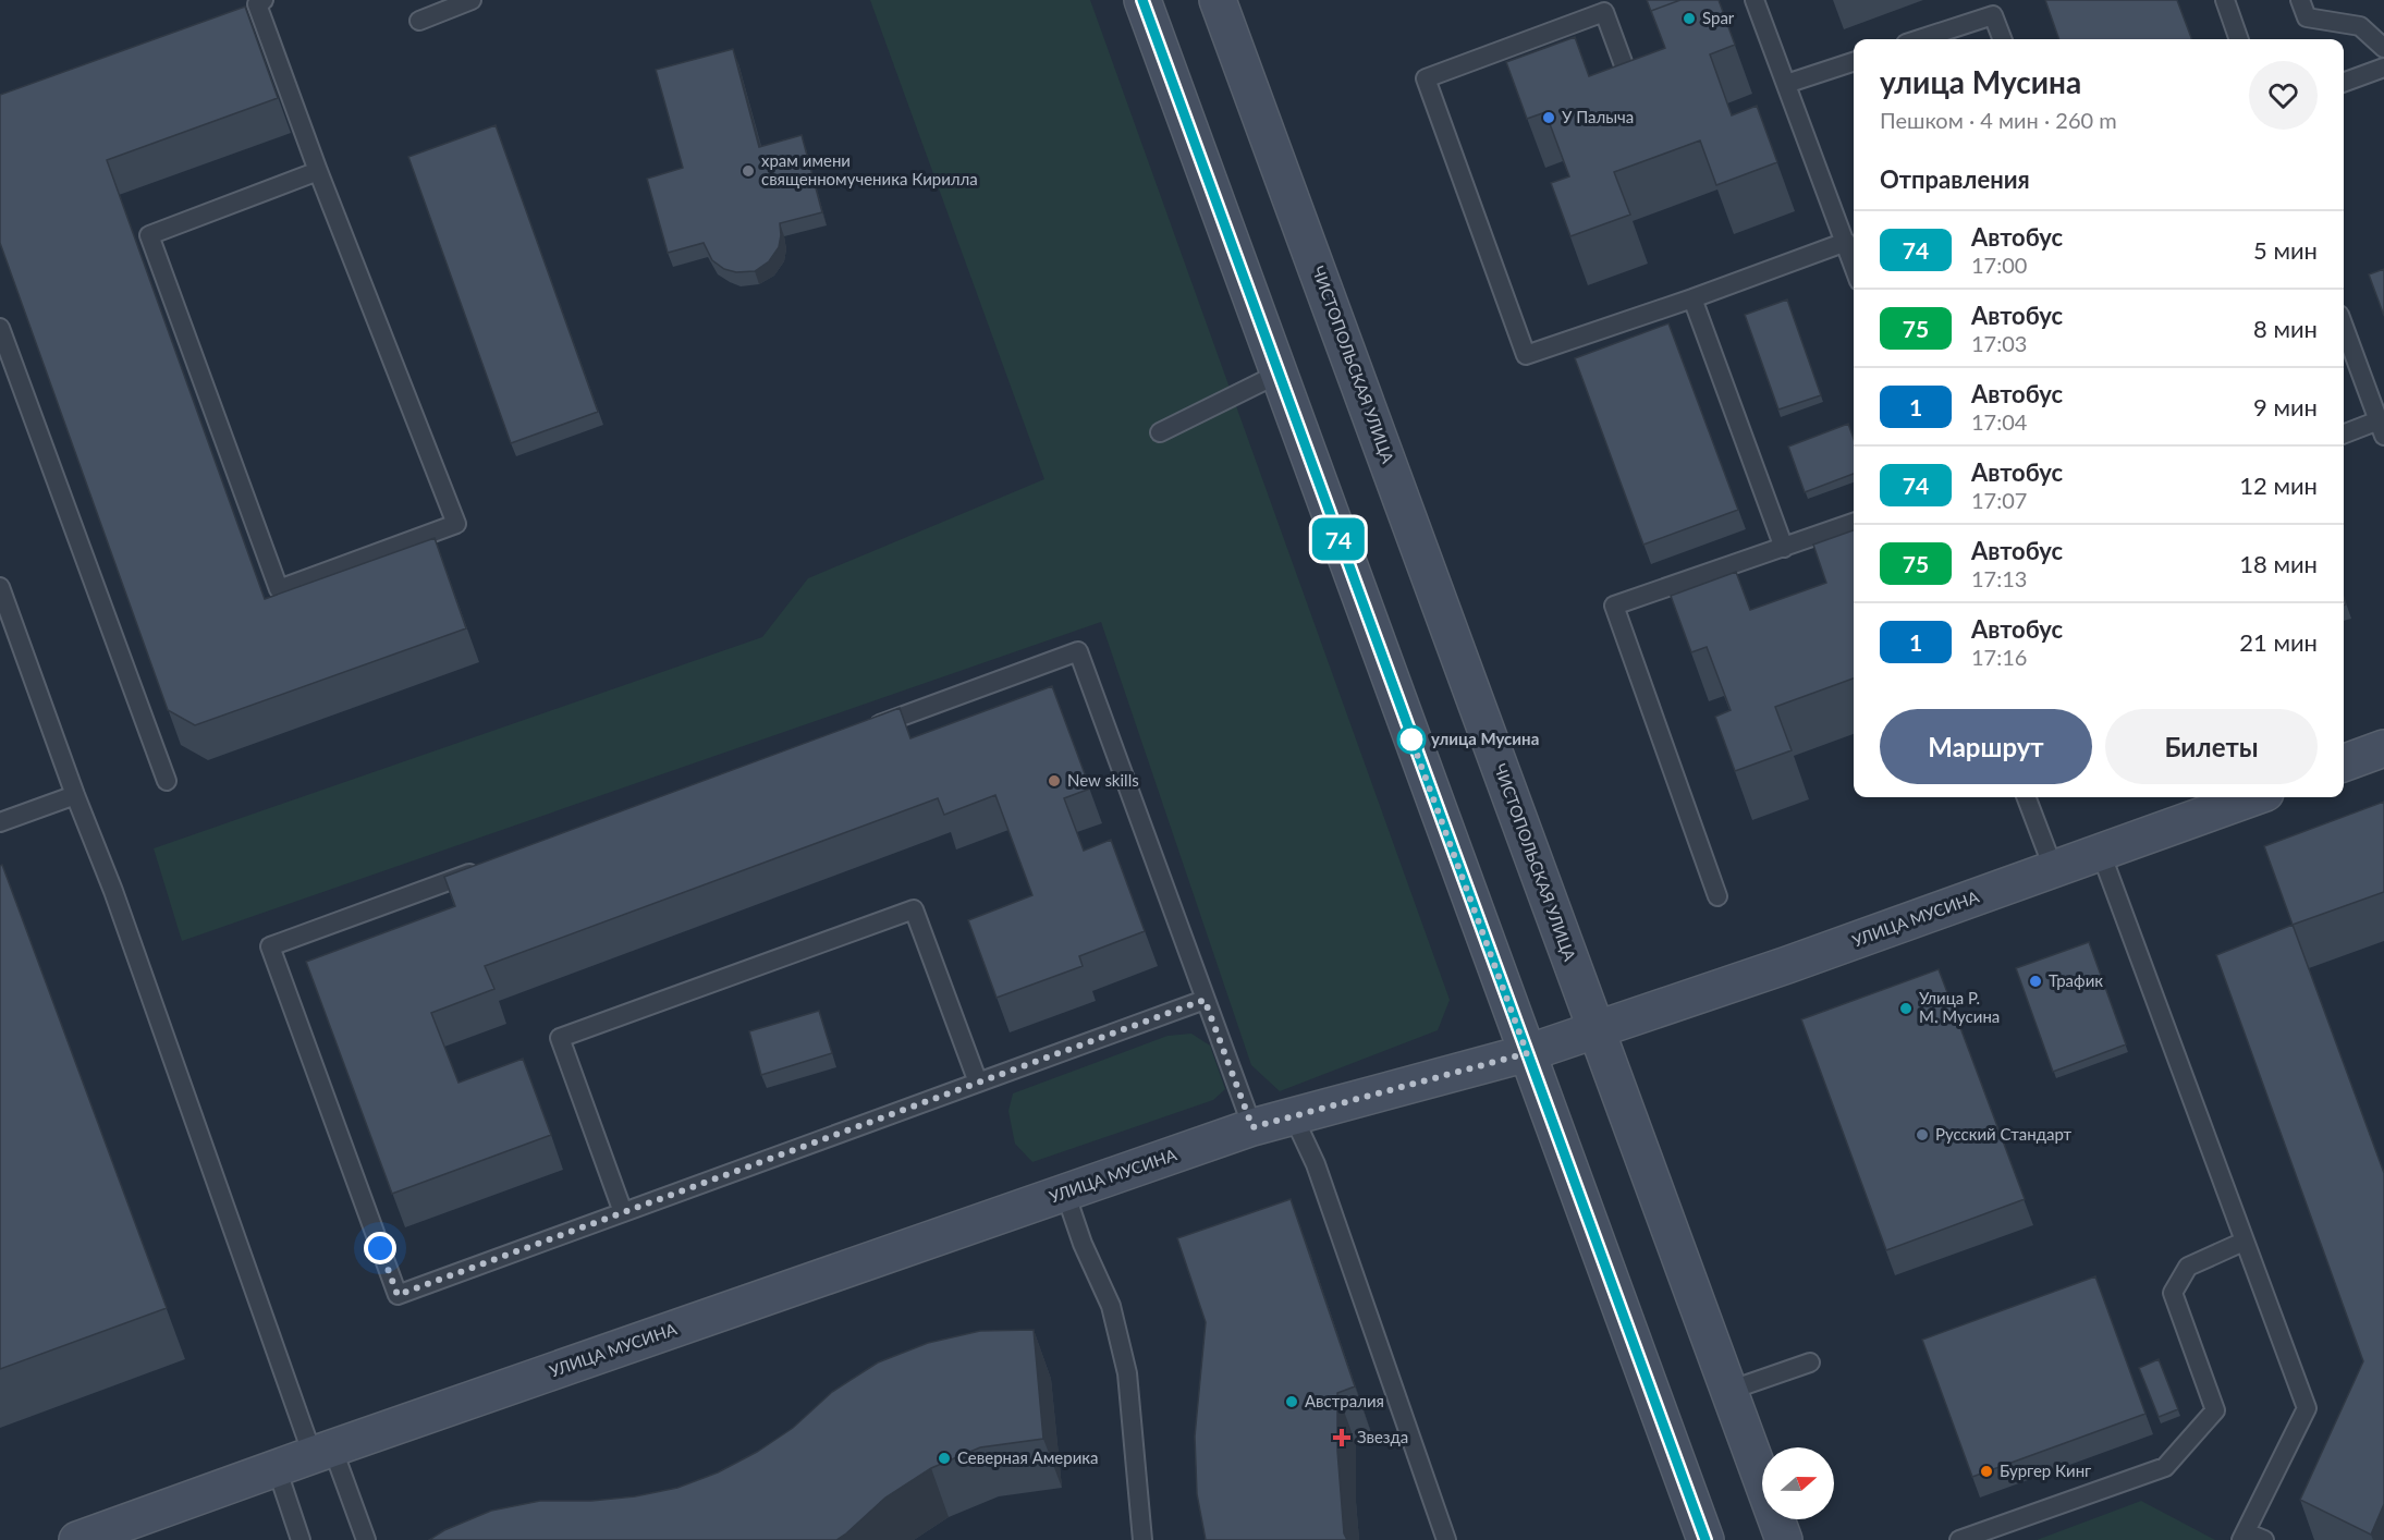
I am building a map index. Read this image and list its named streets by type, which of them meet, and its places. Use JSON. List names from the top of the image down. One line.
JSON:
{"streets":{"main road":["ЧИСТОПОЛЬСКАЯ УЛИЦА","УЛИЦА МУСИНА"]},"crossings":[["ЧИСТОПОЛЬСКАЯ УЛИЦА","УЛИЦА МУСИНА"]],"places":{"other":["Spar","У Палыча","храм имени священномученика Кирилла","улица Мусина","New skills","Трафик","Улица Р. М. Мусина","Русский Стандарт","Австралия","Северная Америка","Бургер Кинг"],"health":["Звезда"]},"lines":["bus line 74"],"north":"right","page":{"on_map":"74","heading":[["улица Мусина","Пешком · 4 мин · 260 m"],"Отправления"],"list":[{"mark":"74","name":"Автобус","note":"17:00","value":"5 мин"},{"mark":"75","name":"Автобус","note":"17:03","value":"8 мин"},{"mark":"1","name":"Автобус","note":"17:04","value":"9 мин"},{"mark":"74","name":"Автобус","note":"17:07","value":"12 мин"},{"mark":"75","name":"Автобус","note":"17:13","value":"18 мин"},{"mark":"1","name":"Автобус","note":"17:16","value":"21 мин"}],"buttons":["Маршрут","Билеты"]}}
